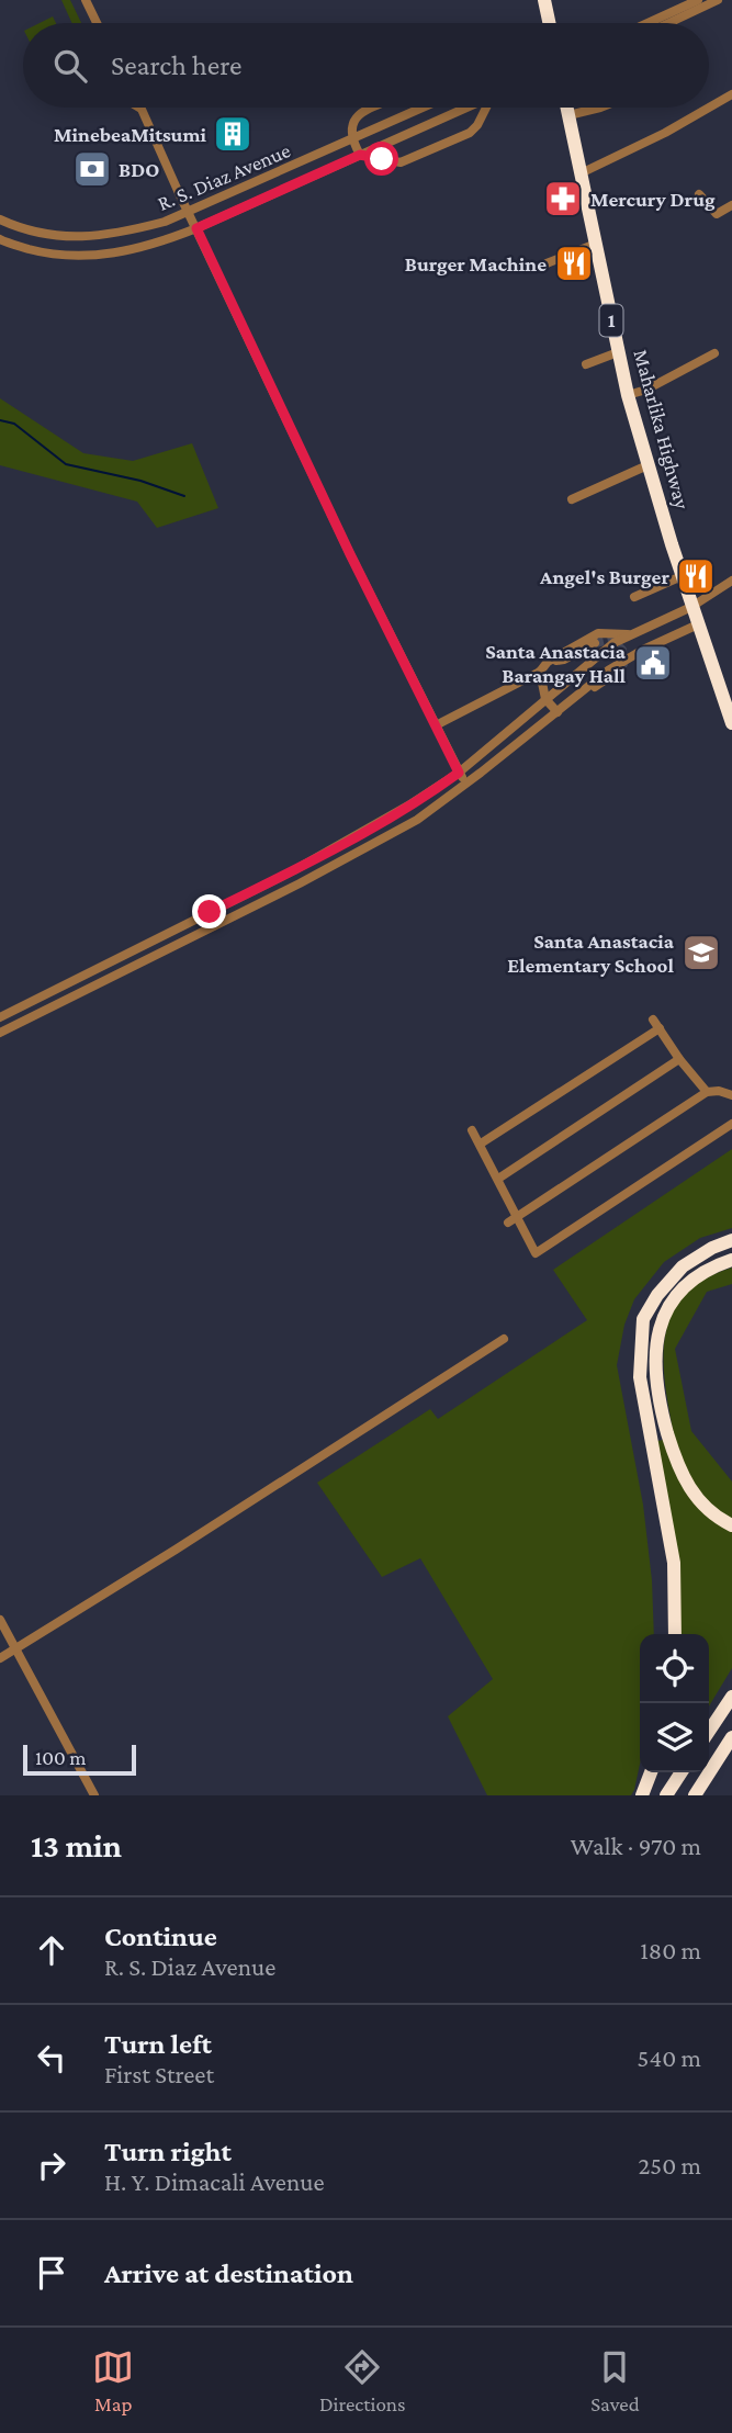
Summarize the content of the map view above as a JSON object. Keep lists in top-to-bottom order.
{
  "streets": {
    "highway": ["1", "Maharlika Highway"],
    "street": ["R. S. Diaz Avenue"]
  },
  "places": {
    "building": ["MinebeaMitsumi"],
    "bank": ["BDO"],
    "pharmacy": ["Mercury Drug"],
    "restaurant": ["Burger Machine", "Angel's Burger"],
    "public building": ["Santa Anastacia Barangay Hall"],
    "school or university": ["Santa Anastacia Elementary School"]
  },
  "scale_bar": "100 m",
  "page": {
    "search": "Search here",
    "scale": "100 m",
    "heading": ["13 min", "Walk · 970 m"],
    "list": [
      ["Continue", "R. S. Diaz Avenue", "180 m"],
      ["Turn left", "First Street", "540 m"],
      ["Turn right", "H. Y. Dimacali Avenue", "250 m"],
      "Arrive at destination"
    ],
    "nav": ["Map", "Directions", "Saved"]
  }
}
